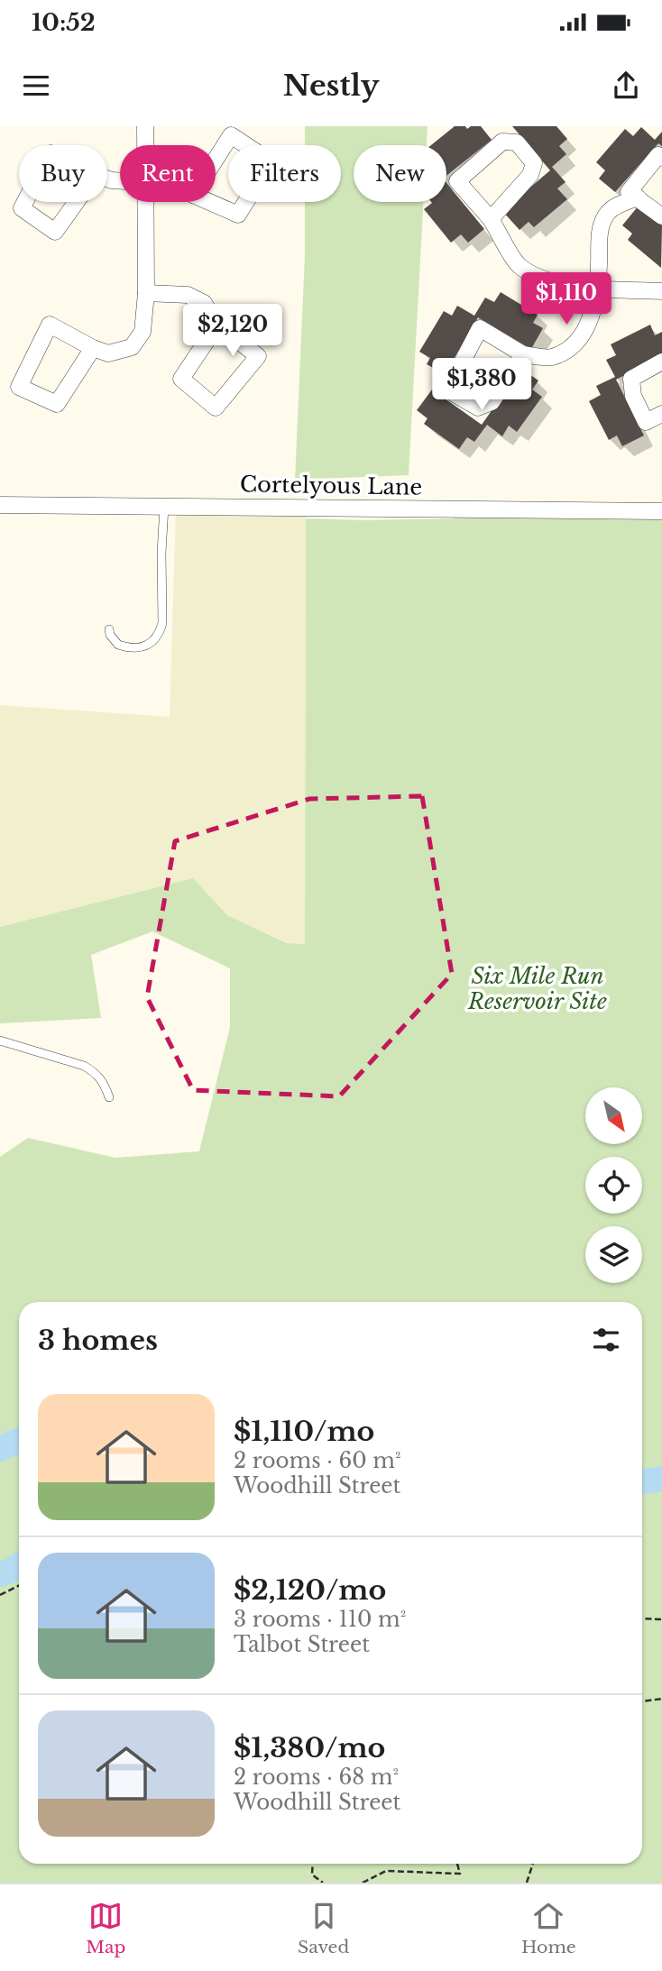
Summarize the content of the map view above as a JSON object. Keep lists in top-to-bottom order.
{
  "streets": {
    "street": ["Cortelyous Lane"]
  },
  "parks": ["Six Mile Run Reservoir Site"],
  "north": "bottom right",
  "page": {
    "status": "10:52",
    "header": "Nestly",
    "chip": [
      "Buy",
      "Rent",
      "Filters",
      "New"
    ],
    "price": ["$1,110", "$2,120", "$1,380"],
    "heading": "3 homes",
    "list": [
      {
        "name": "$1,110/mo",
        "note": "2 rooms · 60 m² · Woodhill Street"
      },
      {
        "name": "$2,120/mo",
        "note": "3 rooms · 110 m² · Talbot Street"
      },
      {
        "name": "$1,380/mo",
        "note": "2 rooms · 68 m² · Woodhill Street"
      }
    ],
    "tabs": ["Map", "Saved", "Home"]
  }
}
